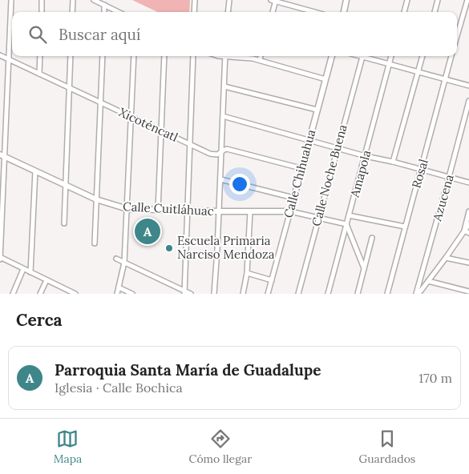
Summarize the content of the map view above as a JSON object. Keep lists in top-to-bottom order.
{
  "streets": {
    "street": [
      "Xicoténcatl",
      "Calle Chihuahua",
      "Amapola",
      "Rosal",
      "Calle Noche Buena",
      "Azucena",
      "Calle Cuitláhuac"
    ]
  },
  "crossings": [
    ["Xicoténcatl", "Calle Chihuahua"],
    ["Calle Chihuahua", "Calle Cuitláhuac"],
    ["Amapola", "Calle Cuitláhuac"],
    ["Calle Noche Buena", "Calle Cuitláhuac"]
  ],
  "places": ["Escuela Primaria Narciso Mendoza"],
  "page": {
    "search": "Buscar aquí",
    "pins": "A",
    "heading": "Cerca",
    "list": [
      {
        "mark": "A",
        "name": "Parroquia Santa María de Guadalupe",
        "note": "Iglesia · Calle Bochica",
        "value": "170 m"
      }
    ],
    "nav": ["Mapa", "Cómo llegar", "Guardados"]
  }
}
